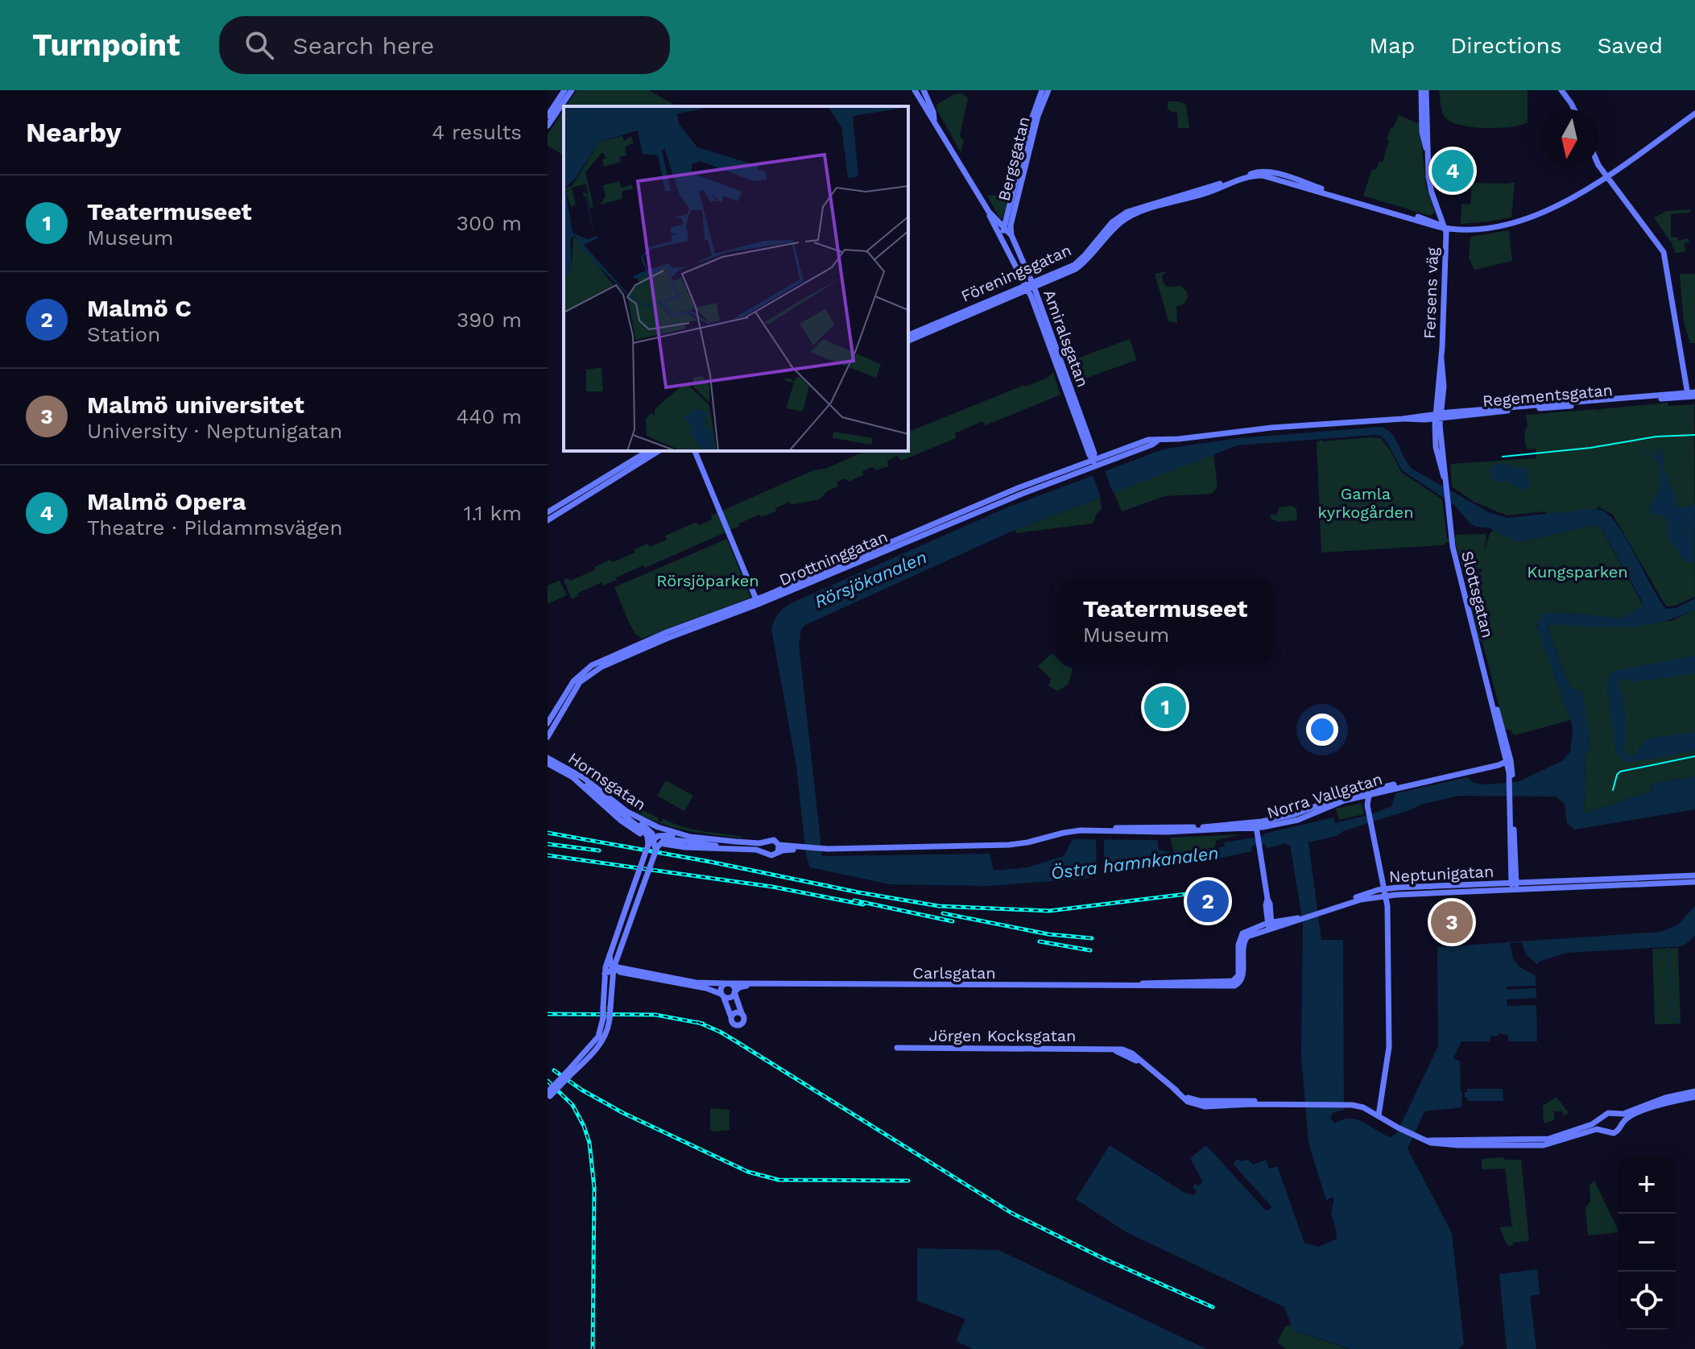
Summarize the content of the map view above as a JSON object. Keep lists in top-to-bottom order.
{
  "streets": {
    "street": [
      "Bergsgatan",
      "Föreningsgatan",
      "Fersens väg",
      "Amiralsgatan",
      "Regementsgatan",
      "Drottninggatan",
      "Slottsgatan",
      "Hornsgatan",
      "Norra Vallgatan",
      "Neptunigatan",
      "Carlsgatan",
      "Jörgen Kocksgatan"
    ]
  },
  "crossings": [
    ["Bergsgatan", "Amiralsgatan"],
    ["Föreningsgatan", "Fersens väg"],
    ["Föreningsgatan", "Amiralsgatan"],
    ["Fersens väg", "Regementsgatan"],
    ["Fersens väg", "Slottsgatan"],
    ["Amiralsgatan", "Drottninggatan"],
    ["Regementsgatan", "Drottninggatan"],
    ["Slottsgatan", "Neptunigatan"],
    ["Hornsgatan", "Norra Vallgatan"],
    ["Neptunigatan", "Carlsgatan"]
  ],
  "water": ["Rörsjökanalen", "Östra hamnkanalen"],
  "parks": ["Gamla kyrkogården", "Kungsparken", "Rörsjöparken"],
  "north": "bottom",
  "page": {
    "header": "Turnpoint",
    "search": "Search here",
    "nav": ["Map", "Directions", "Saved"],
    "heading": ["Nearby", "4 results"],
    "pins": [
      "4",
      "1",
      "2",
      "3"
    ],
    "list": [
      {
        "mark": "1",
        "name": "Teatermuseet",
        "note": "Museum",
        "value": "300 m"
      },
      {
        "mark": "2",
        "name": "Malmö C",
        "note": "Station",
        "value": "390 m"
      },
      {
        "mark": "3",
        "name": "Malmö universitet",
        "note": "University · Neptunigatan",
        "value": "440 m"
      },
      {
        "mark": "4",
        "name": "Malmö Opera",
        "note": "Theatre · Pildammsvägen",
        "value": "1.1 km"
      }
    ],
    "popup": ["Teatermuseet", "Museum"],
    "map_buttons": ["+", "−"]
  }
}
